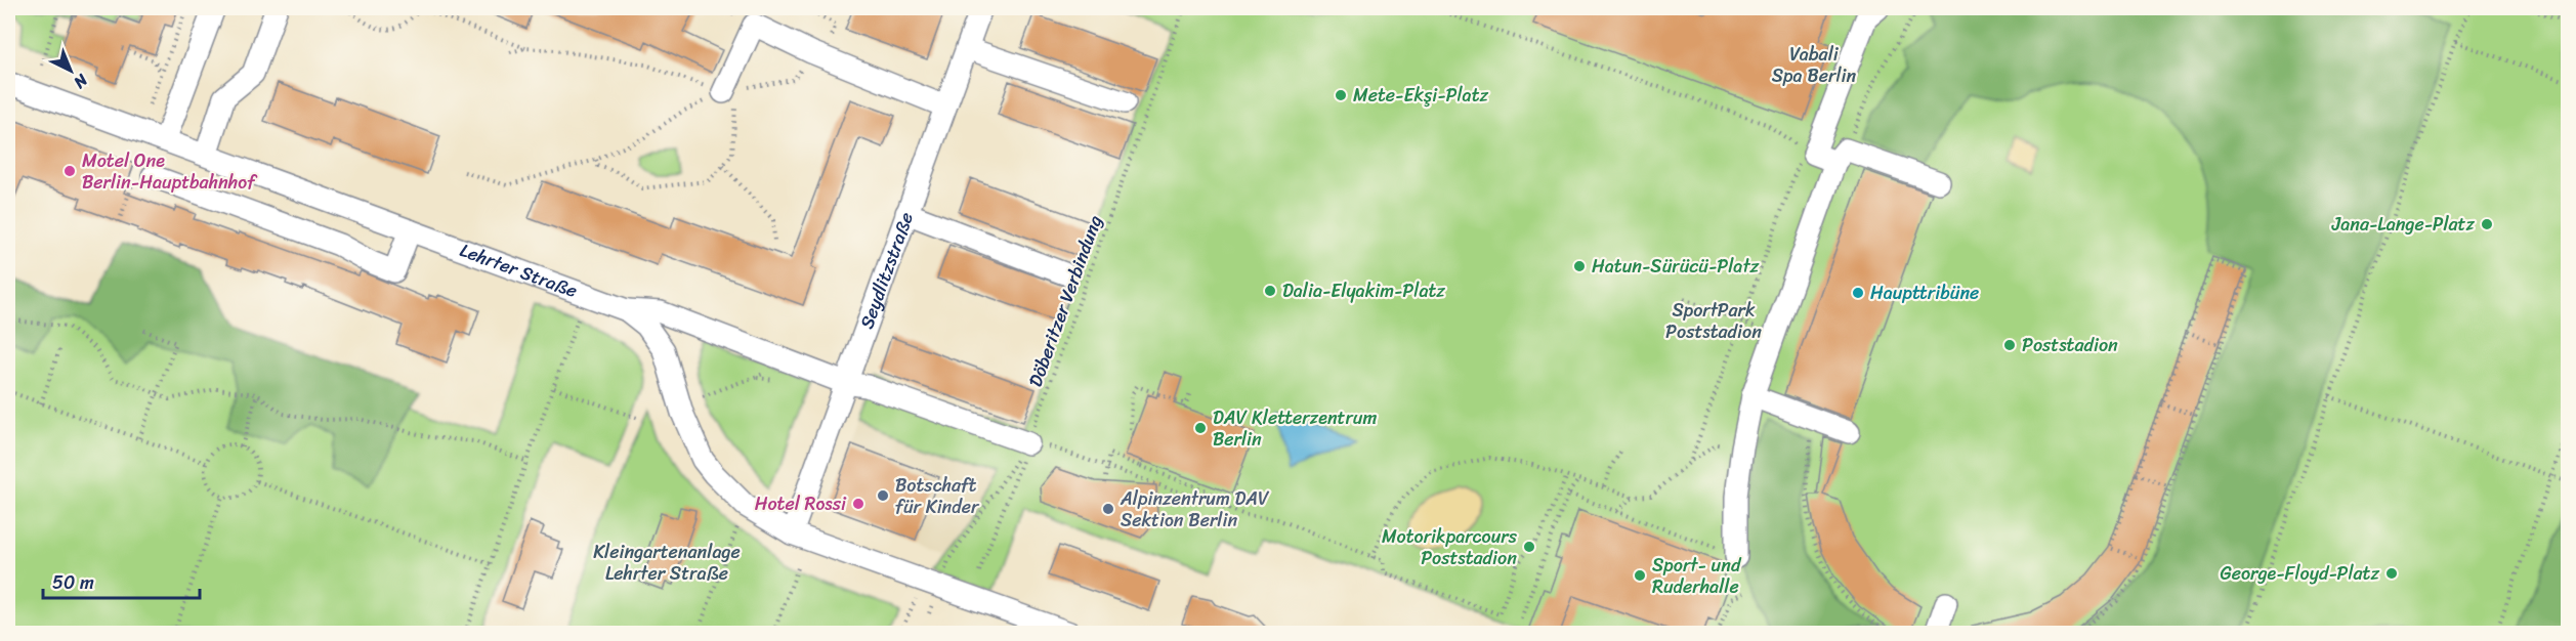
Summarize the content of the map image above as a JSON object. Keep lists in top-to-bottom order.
{
  "streets": {
    "street": ["Lehrter Straße", "Seydlitzstraße"],
    "path": ["Döberitzer Verbindung"]
  },
  "crossings": [
    ["Lehrter Straße", "Seydlitzstraße"],
    ["Lehrter Straße", "Döberitzer Verbindung"]
  ],
  "parks": ["Vabali Spa Berlin", "SportPark Poststadion", "Kleingartenanlage Lehrter Straße"],
  "places": [
    "Mete-Ekşi-Platz",
    "Motel One Berlin-Hauptbahnhof",
    "Jana-Lange-Platz",
    "Hatun-Sürücü-Platz",
    "Dalia-Elyakim-Platz",
    "Haupttribüne",
    "Poststadion",
    "DAV Kletterzentrum Berlin",
    "Botschaft für Kinder",
    "Hotel Rossi",
    "Alpinzentrum DAV Sektion Berlin",
    "Motorikparcours Poststadion",
    "George-Floyd-Platz",
    "Sport- und Ruderhalle"
  ],
  "scale_bar": "50 m",
  "north": "bottom right"
}
